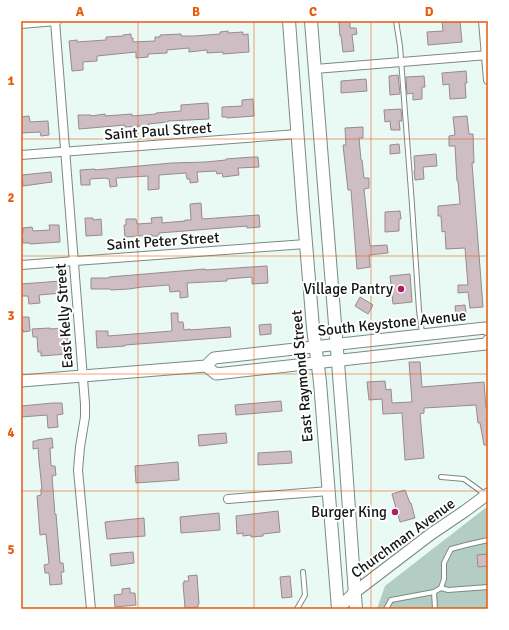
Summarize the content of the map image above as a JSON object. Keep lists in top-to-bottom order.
{
  "streets": {
    "main road": ["South Keystone Avenue", "East Raymond Street", "Churchman Avenue"],
    "street": ["Saint Paul Street", "Saint Peter Street", "East Kelly Street"]
  },
  "crossings": [
    ["Saint Paul Street", "East Kelly Street"],
    ["Saint Paul Street", "East Raymond Street"],
    ["Saint Peter Street", "East Kelly Street"],
    ["Saint Peter Street", "East Raymond Street"],
    ["East Kelly Street", "South Keystone Avenue"],
    ["South Keystone Avenue", "East Raymond Street"],
    ["East Raymond Street", "Churchman Avenue"]
  ],
  "places": ["Village Pantry", "Burger King"],
  "grid": {
    "columns": [
      "A",
      "B",
      "C",
      "D"
    ],
    "rows": [
      "1",
      "2",
      "3",
      "4",
      "5"
    ]
  }
}
